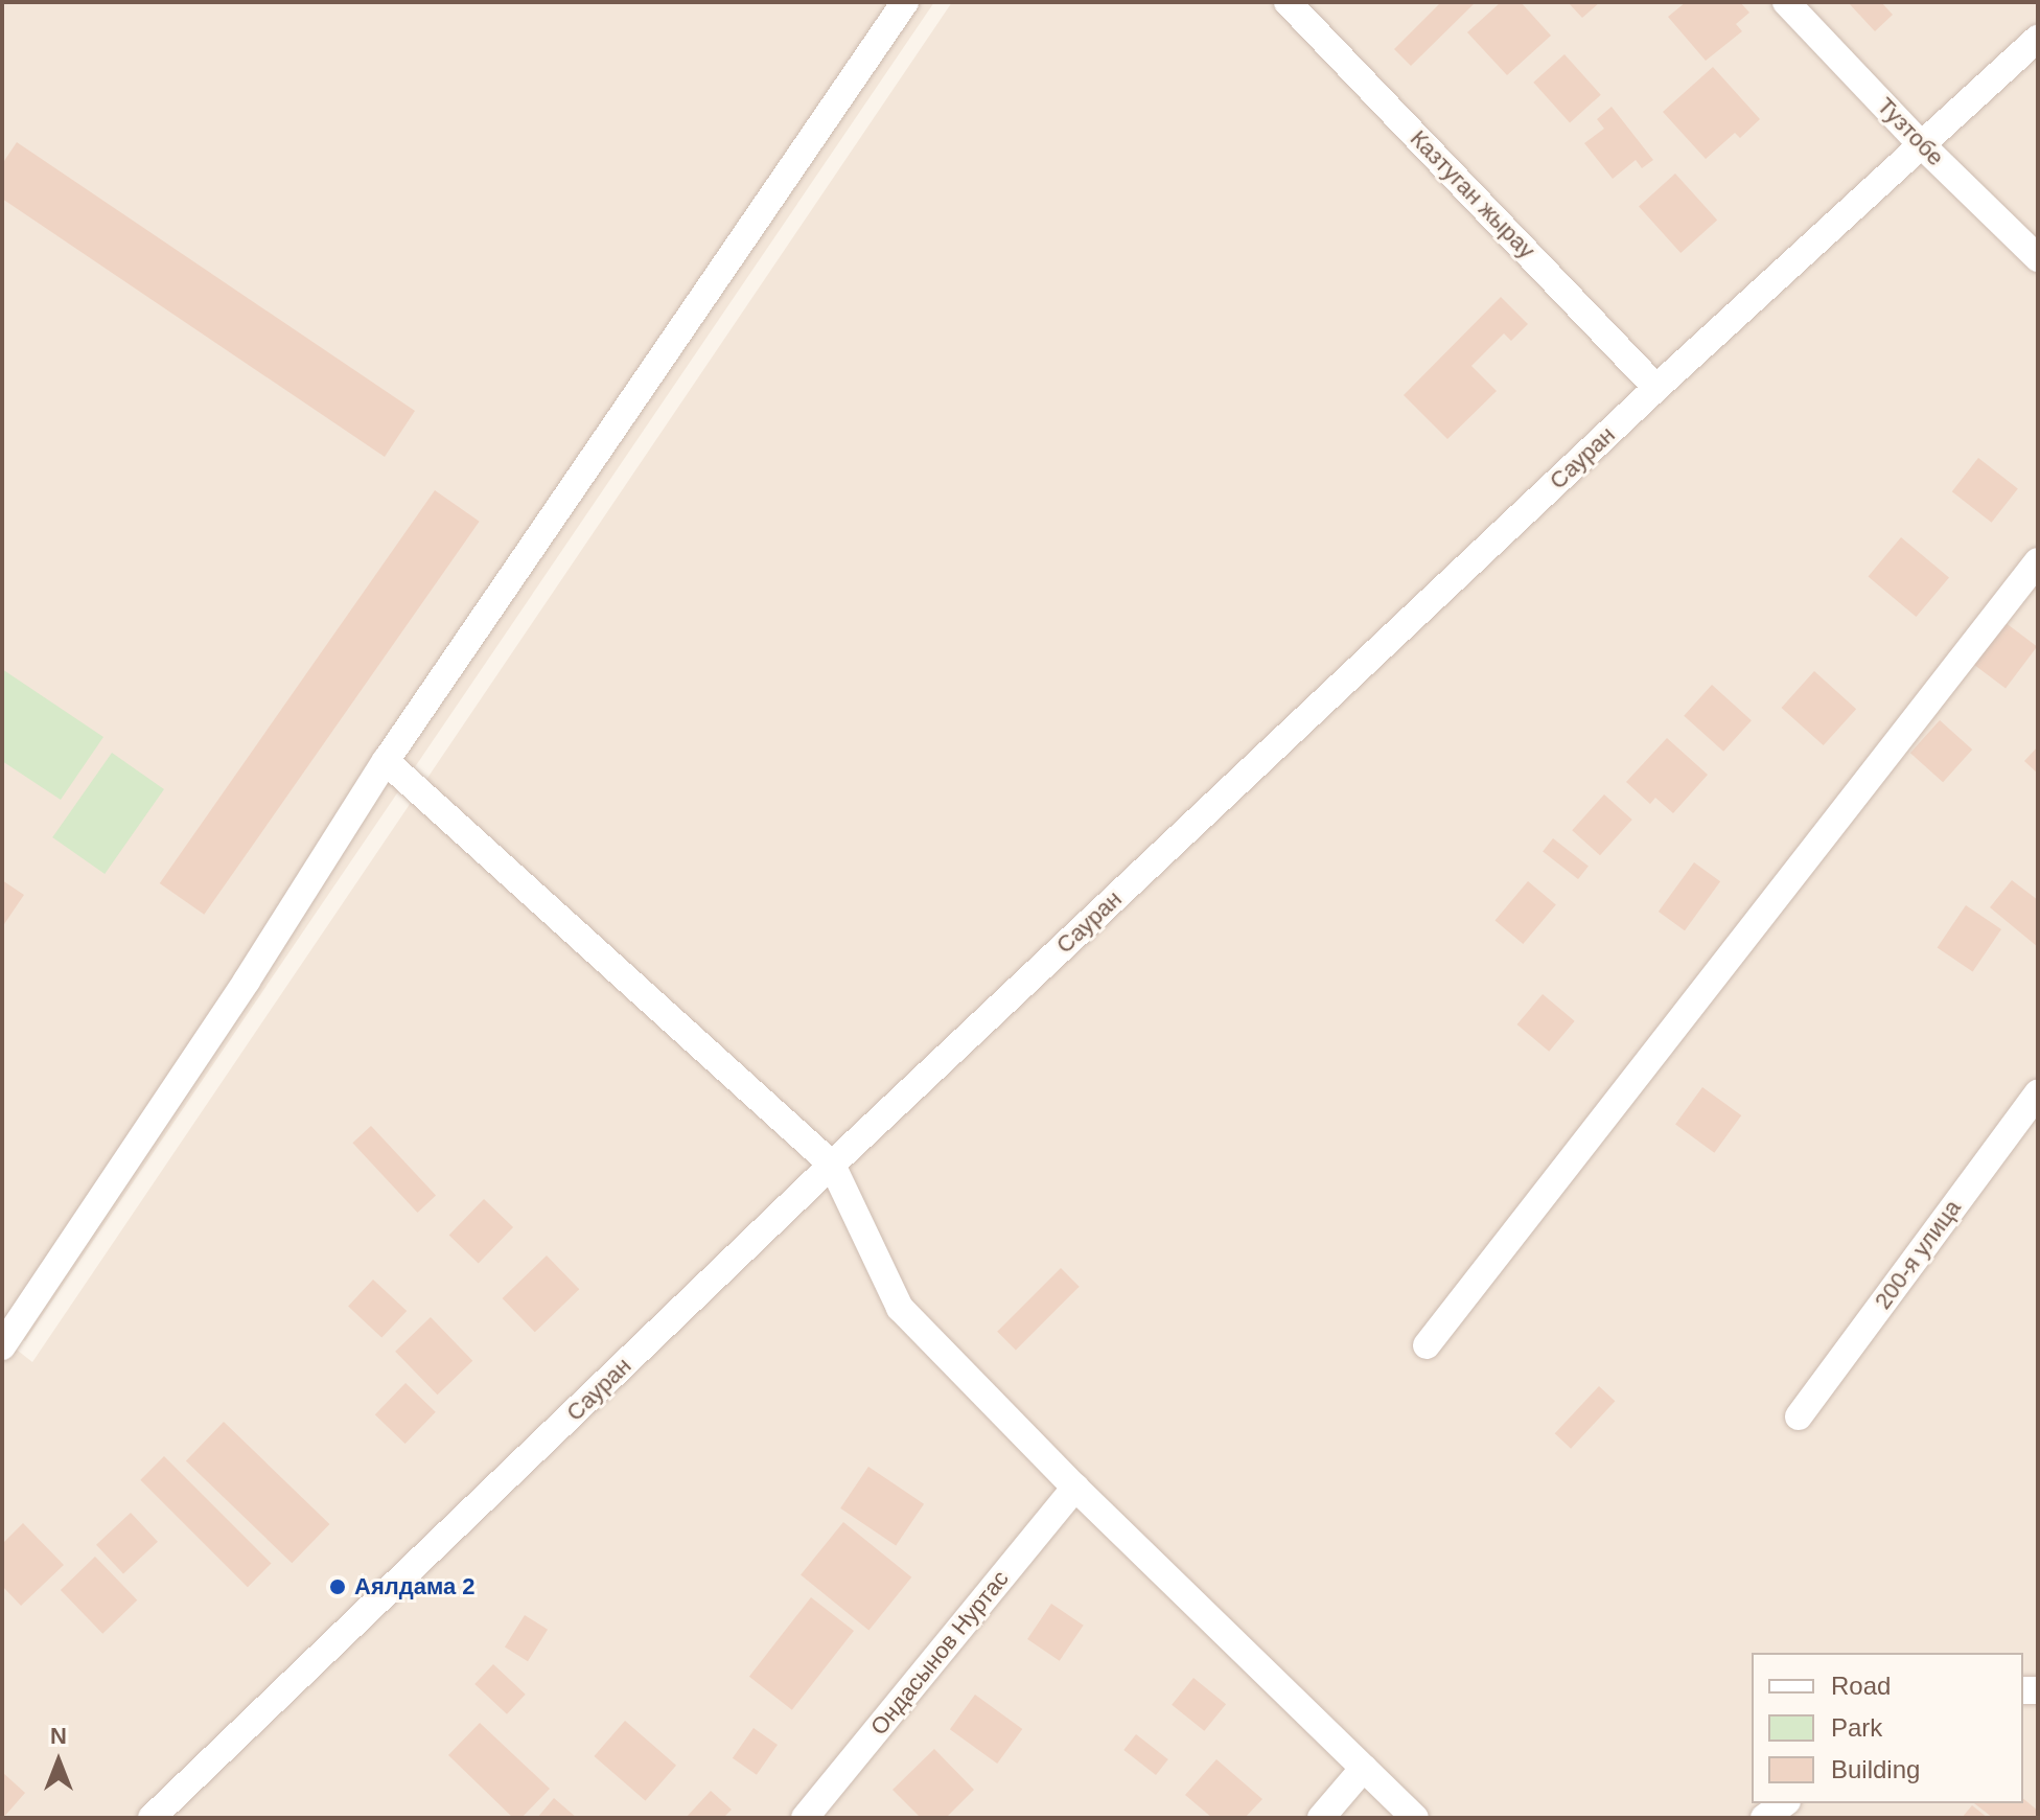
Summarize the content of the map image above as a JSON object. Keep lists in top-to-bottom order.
{
  "streets": {
    "street": [
      "Тузтобе",
      "Казтуган жырау",
      "Сауран",
      "200-я улица",
      "Ондасынов Нуртас"
    ]
  },
  "crossings": [
    ["Тузтобе", "Сауран"],
    ["Казтуган жырау", "Сауран"]
  ],
  "places": ["Аялдама 2"],
  "legend": ["Road", "Park", "Building"],
  "north": "top"
}
